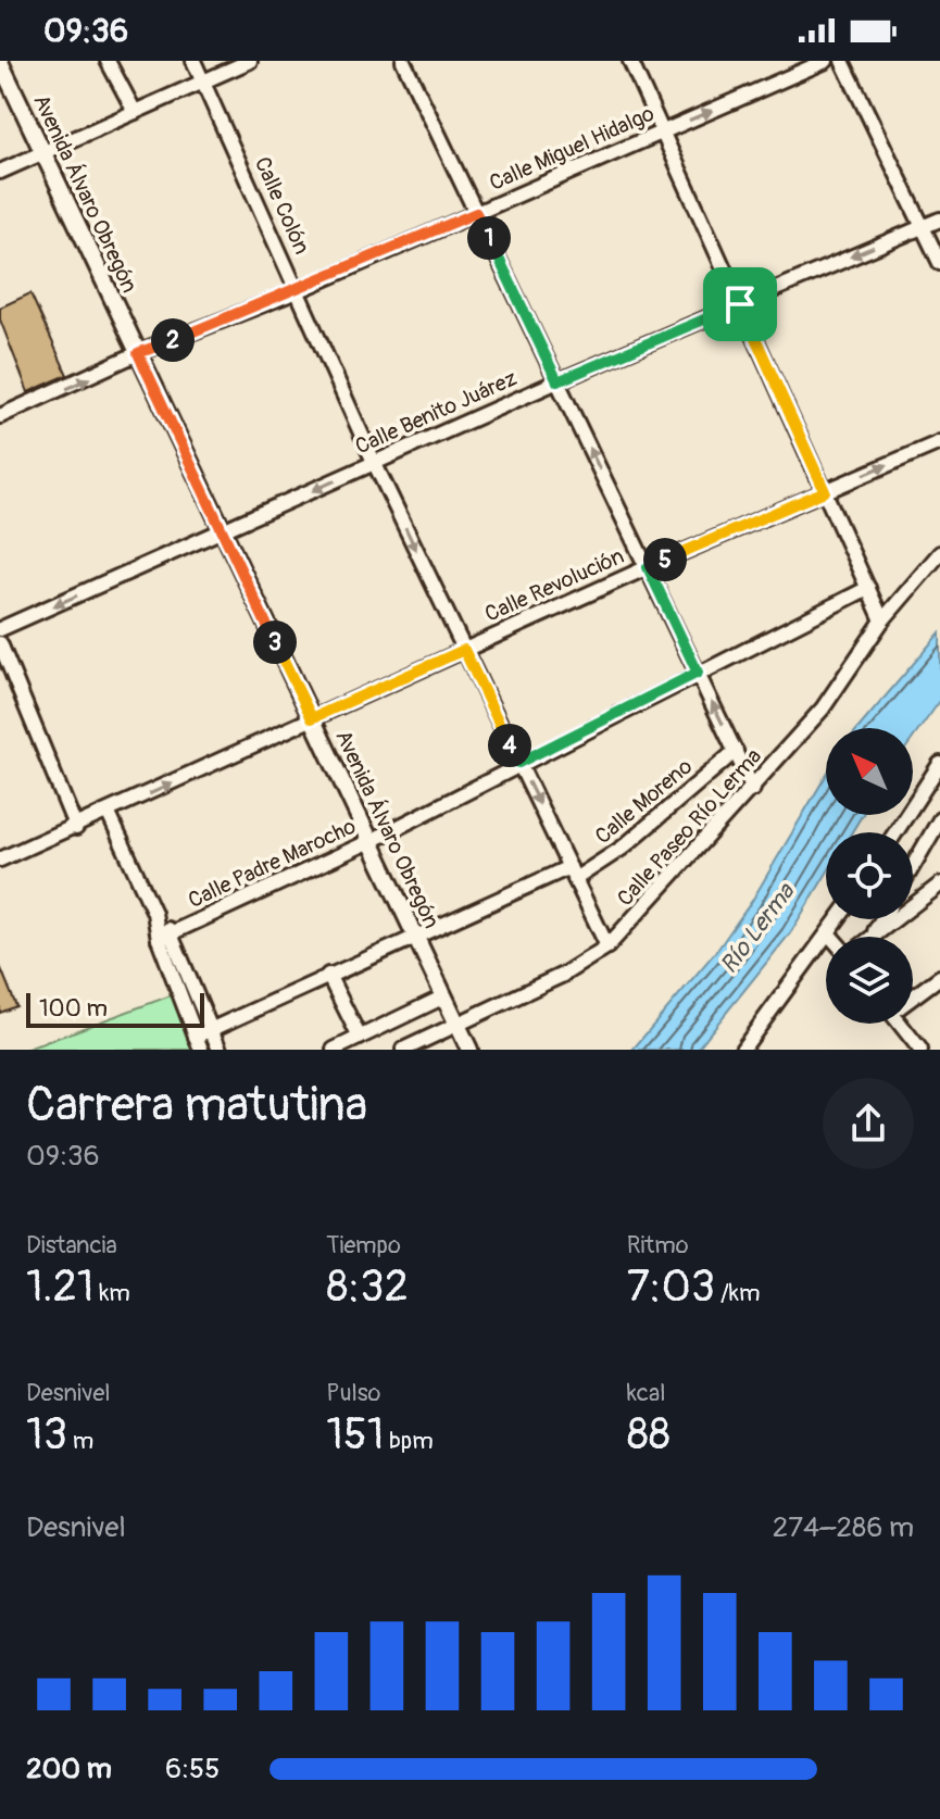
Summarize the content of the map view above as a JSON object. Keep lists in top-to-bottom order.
{
  "streets": {
    "main road": ["Avenida Álvaro Obregón"],
    "street": [
      "Calle Miguel Hidalgo",
      "Calle Colón",
      "Calle Benito Juárez",
      "Calle Revolución",
      "Calle Moreno",
      "Calle Paseo Río Lerma",
      "Calle Padre Marocho"
    ]
  },
  "crossings": [
    ["Calle Miguel Hidalgo", "Avenida Álvaro Obregón"],
    ["Calle Miguel Hidalgo", "Calle Colón"],
    ["Avenida Álvaro Obregón", "Calle Benito Juárez"],
    ["Avenida Álvaro Obregón", "Calle Revolución"],
    ["Avenida Álvaro Obregón", "Calle Moreno"],
    ["Avenida Álvaro Obregón", "Calle Paseo Río Lerma"],
    ["Avenida Álvaro Obregón", "Calle Padre Marocho"],
    ["Calle Colón", "Calle Benito Juárez"],
    ["Calle Colón", "Calle Revolución"],
    ["Calle Colón", "Calle Moreno"],
    ["Calle Colón", "Calle Paseo Río Lerma"],
    ["Calle Colón", "Calle Padre Marocho"]
  ],
  "one_way": ["Calle Miguel Hidalgo", "Calle Benito Juárez"],
  "water": ["Río Lerma"],
  "scale_bar": "100 m",
  "north": "top left",
  "page": {
    "status": "09:36",
    "pins": [
      "1",
      "2",
      "5",
      "3",
      "4"
    ],
    "scale": "100 m",
    "heading": ["Carrera matutina", "09:36"],
    "stats": [
      ["Distancia", "1.21 km"],
      ["Tiempo", "8:32"],
      ["Ritmo", "7:03 /km"],
      ["Desnivel", "13 m"],
      ["Pulso", "151 bpm"],
      ["kcal", "88"]
    ],
    "chart": ["Desnivel", "274–286 m"],
    "list": [
      {
        "name": "200 m",
        "note": "6:55"
      }
    ]
  }
}
